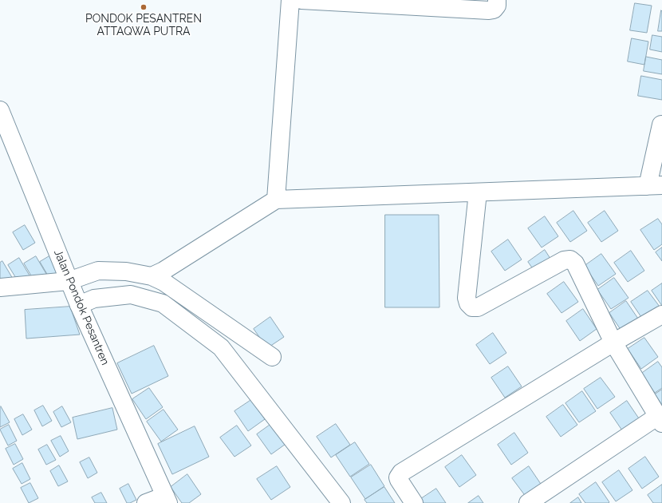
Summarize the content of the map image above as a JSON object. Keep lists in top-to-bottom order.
{
  "streets": {
    "street": ["Jalan Pondok Pesantren"]
  },
  "places": ["PONDOK PESANTREN ATTAQWA PUTRA"]
}
